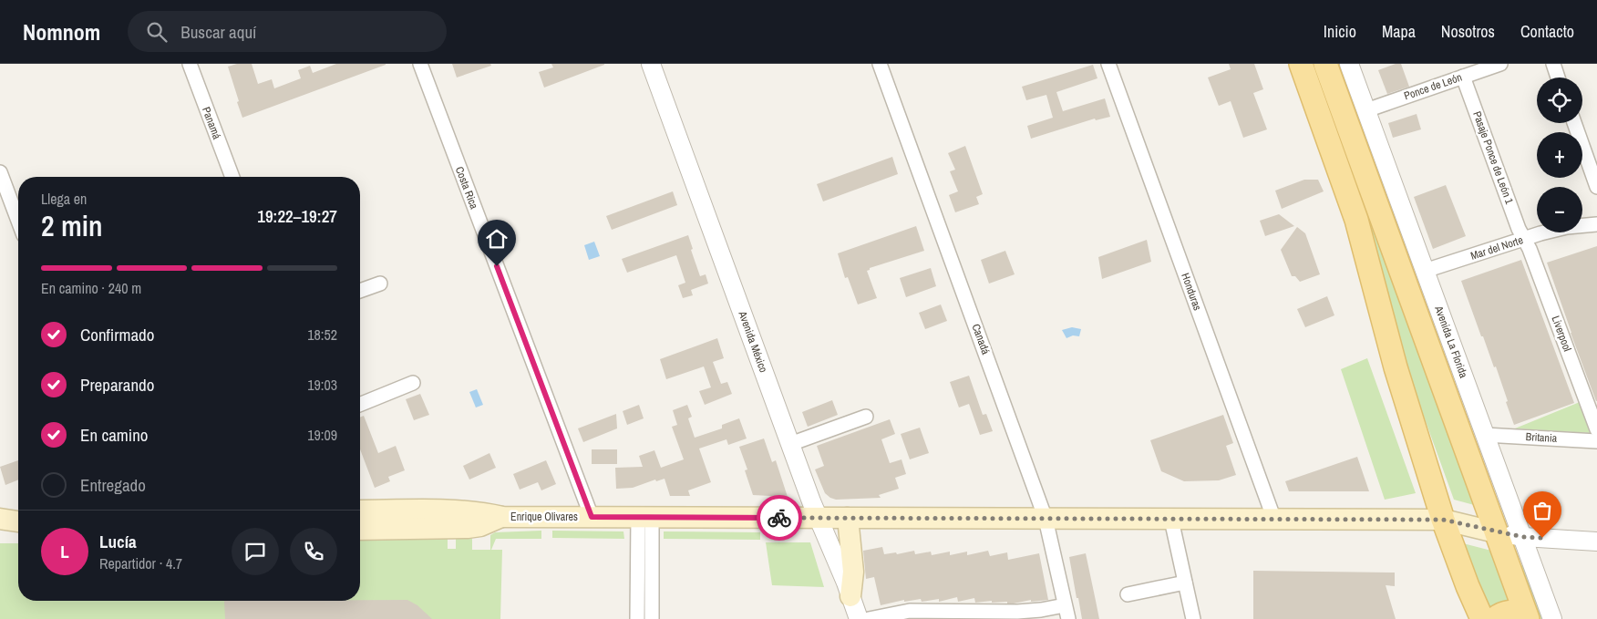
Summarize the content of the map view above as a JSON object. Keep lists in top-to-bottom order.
{
  "streets": {
    "main road": ["Avenida La Florida", "Enrique Olivares"],
    "street": [
      "Ponce de León",
      "Panamá",
      "Pasaje Ponce de León 1",
      "Costa Rica",
      "Mar del Norte",
      "Honduras",
      "Liverpool",
      "Canadá",
      "Avenida México",
      "Britania"
    ]
  },
  "crossings": [
    ["Ponce de León", "Pasaje Ponce de León 1"],
    ["Ponce de León", "Avenida La Florida"],
    ["Pasaje Ponce de León 1", "Mar del Norte"],
    ["Pasaje Ponce de León 1", "Liverpool"],
    ["Costa Rica", "Enrique Olivares"],
    ["Mar del Norte", "Liverpool"],
    ["Mar del Norte", "Avenida La Florida"],
    ["Honduras", "Enrique Olivares"],
    ["Canadá", "Enrique Olivares"],
    ["Avenida México", "Enrique Olivares"],
    ["Avenida La Florida", "Britania"],
    ["Avenida La Florida", "Enrique Olivares"]
  ],
  "page": {
    "header": "Nomnom",
    "search": "Buscar aquí",
    "nav": [
      "Inicio",
      "Mapa",
      "Nosotros",
      "Contacto"
    ],
    "map_buttons": ["+", "−"],
    "heading": ["2 min", "Llega en", "19:22–19:27"],
    "panel": ["Lucía", "Repartidor · 4.7"],
    "bar": "En camino · 240 m",
    "list": [
      ["Confirmado", "18:52"],
      ["Preparando", "19:03"],
      ["En camino", "19:09"],
      "Entregado"
    ],
    "round": "L"
  }
}
